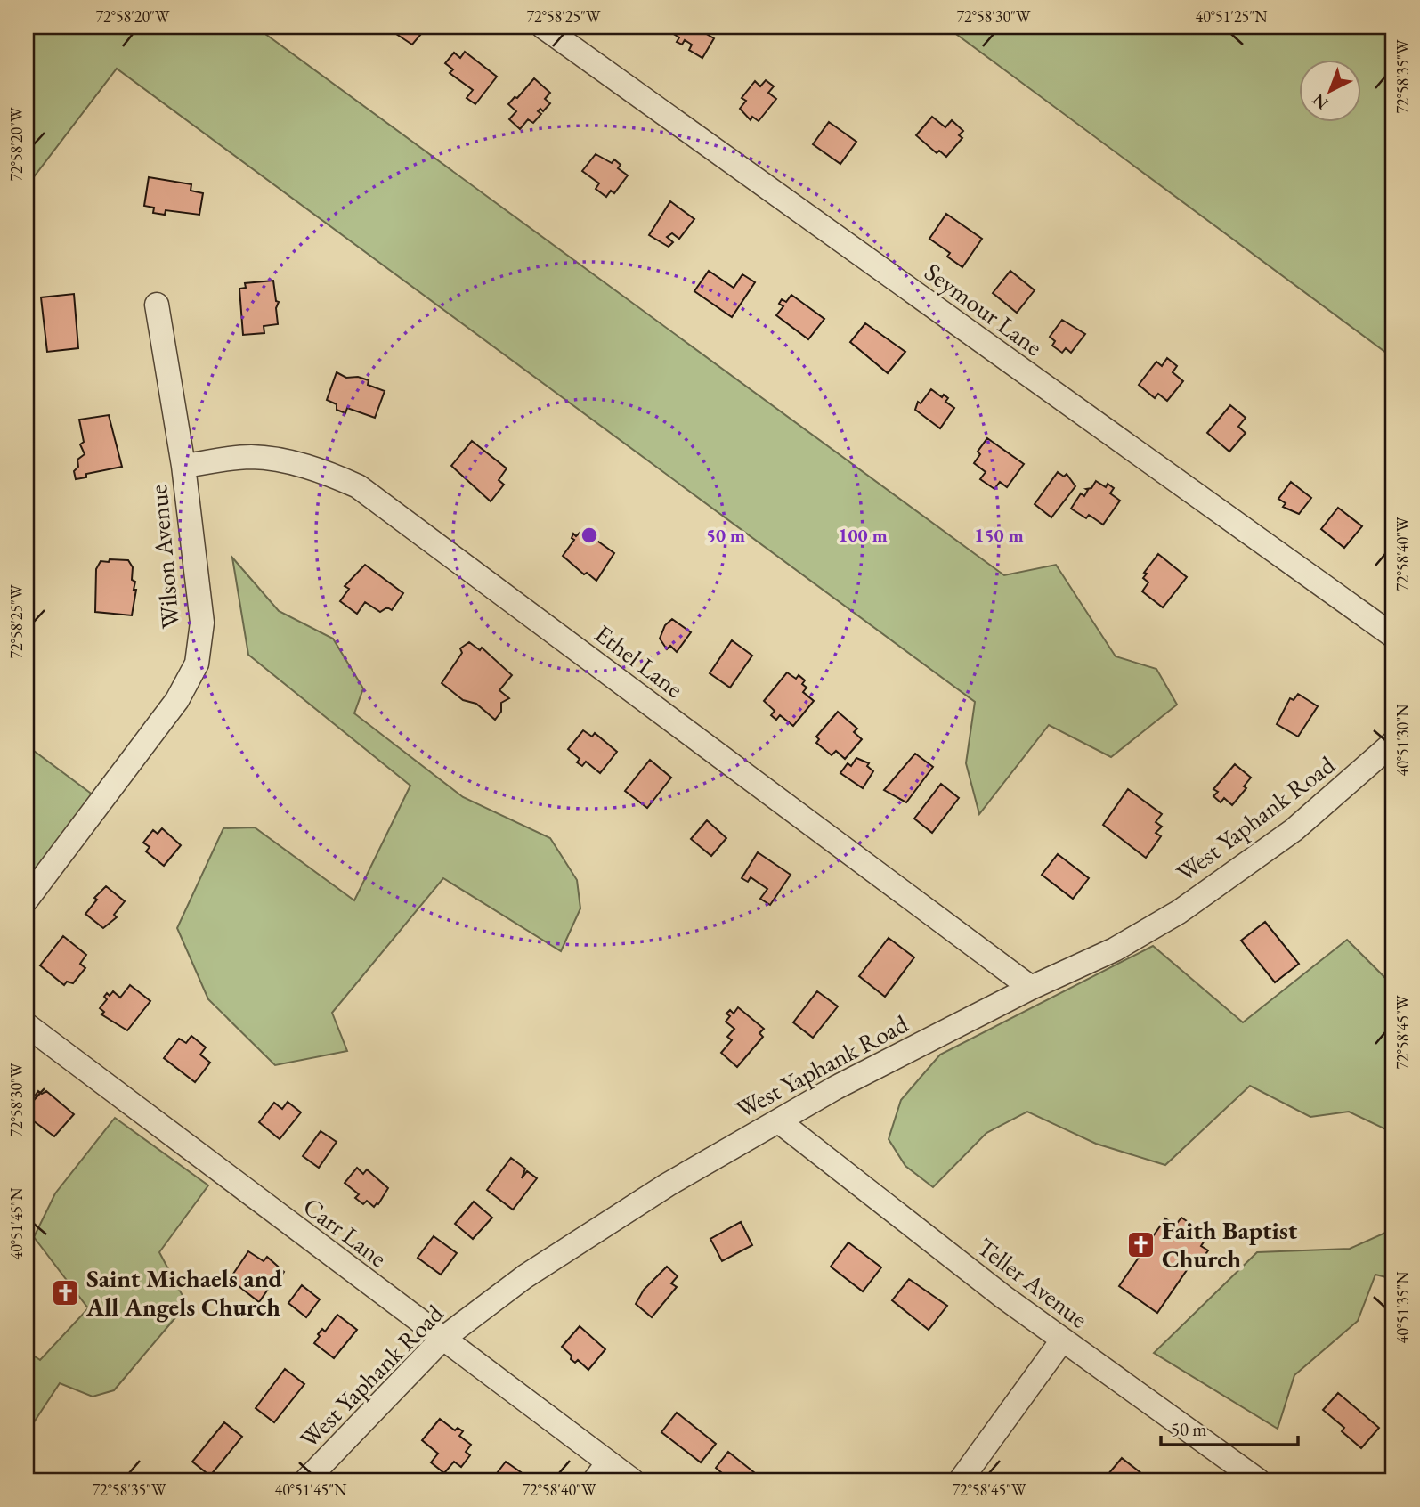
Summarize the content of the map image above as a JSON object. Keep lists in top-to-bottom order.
{
  "streets": {
    "street": [
      "Seymour Lane",
      "Wilson Avenue",
      "Ethel Lane",
      "West Yaphank Road",
      "Carr Lane",
      "Teller Avenue"
    ]
  },
  "crossings": [
    ["Wilson Avenue", "Ethel Lane"],
    ["Ethel Lane", "West Yaphank Road"],
    ["West Yaphank Road", "Carr Lane"],
    ["West Yaphank Road", "Teller Avenue"]
  ],
  "places": {
    "church": ["Faith Baptist Church", "Saint Michaels and All Angels Church"]
  },
  "scale_bar": "50 m",
  "north": "bottom left",
  "coordinates": [
    "72°58'20\"W",
    "72°58'25\"W",
    "72°58'30\"W",
    "40°51'25\"N",
    "72°58'35\"W",
    "72°58'40\"W",
    "40°51'30\"N",
    "72°58'45\"W",
    "40°51'45\"N",
    "40°51'35\"N"
  ],
  "rings": ["50 m", "100 m", "150 m"]
}
